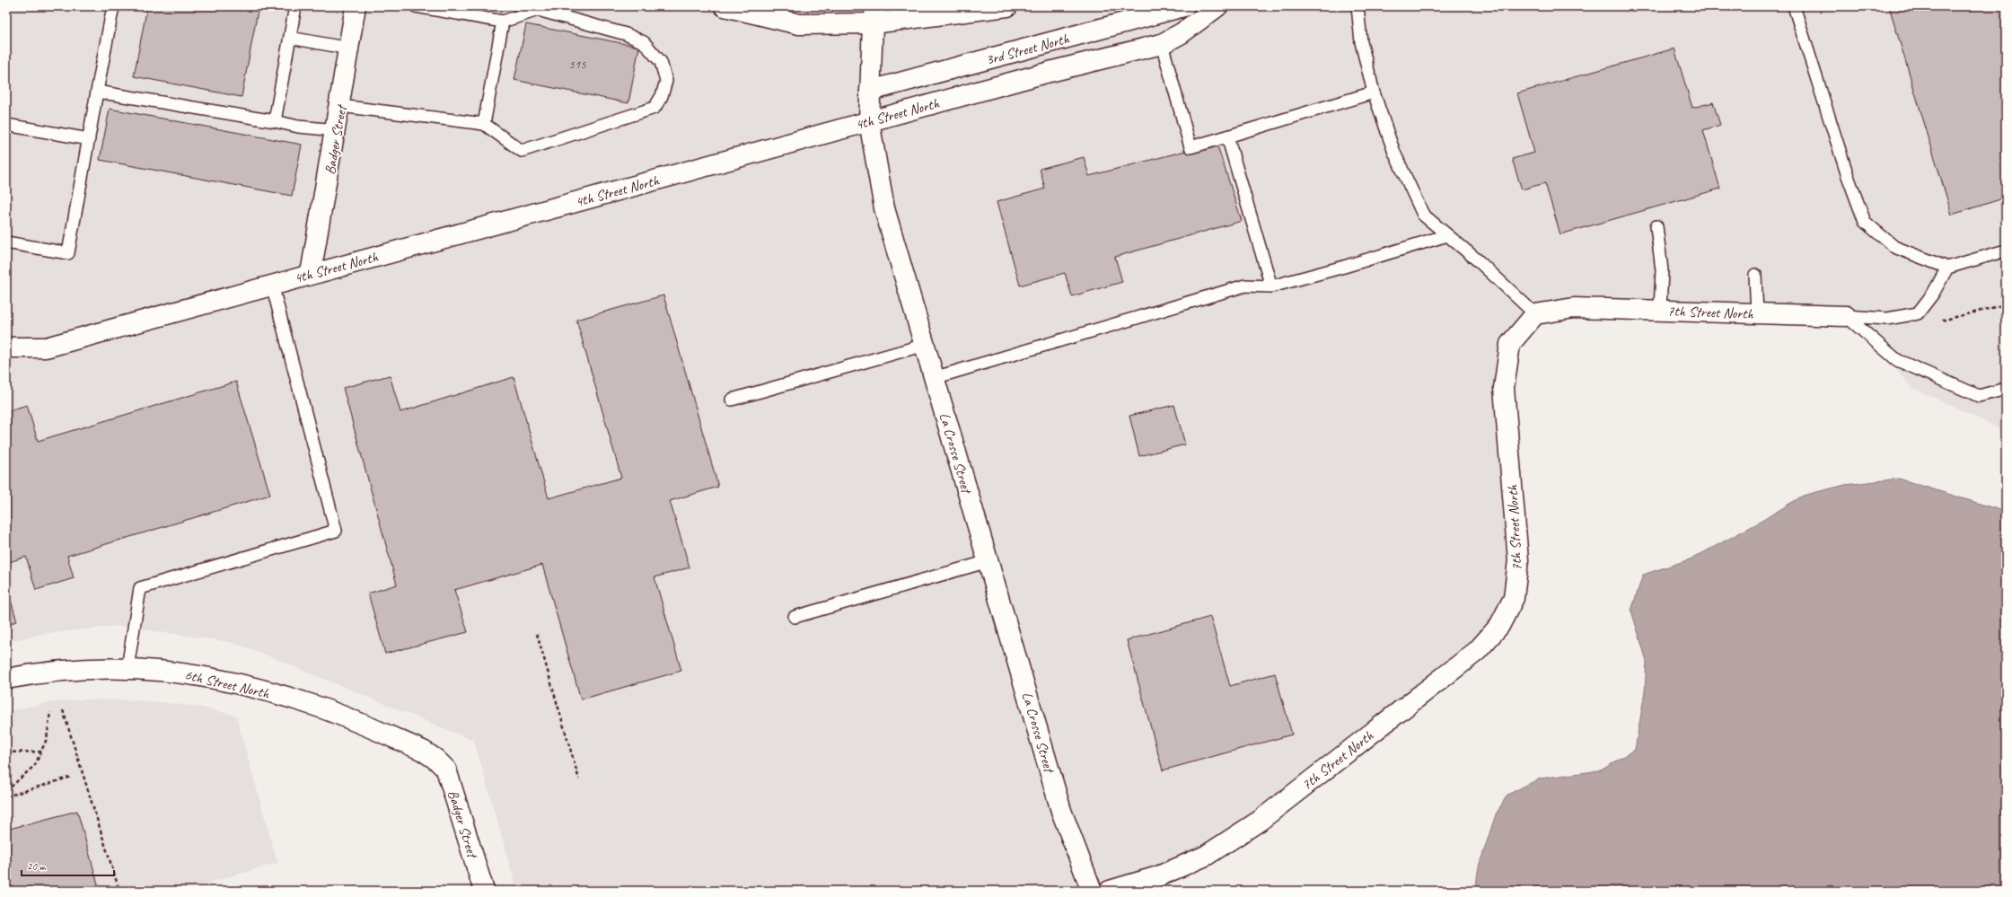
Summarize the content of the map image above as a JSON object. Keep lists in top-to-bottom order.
{
  "streets": {
    "main road": [
      "3rd Street North",
      "4th Street North",
      "Badger Street",
      "7th Street North",
      "La Crosse Street",
      "6th Street North"
    ]
  },
  "crossings": [
    ["3rd Street North", "La Crosse Street"],
    ["4th Street North", "Badger Street"],
    ["4th Street North", "La Crosse Street"],
    ["Badger Street", "6th Street North"]
  ],
  "house_numbers": ["515"],
  "scale_bar": "20 m"
}
